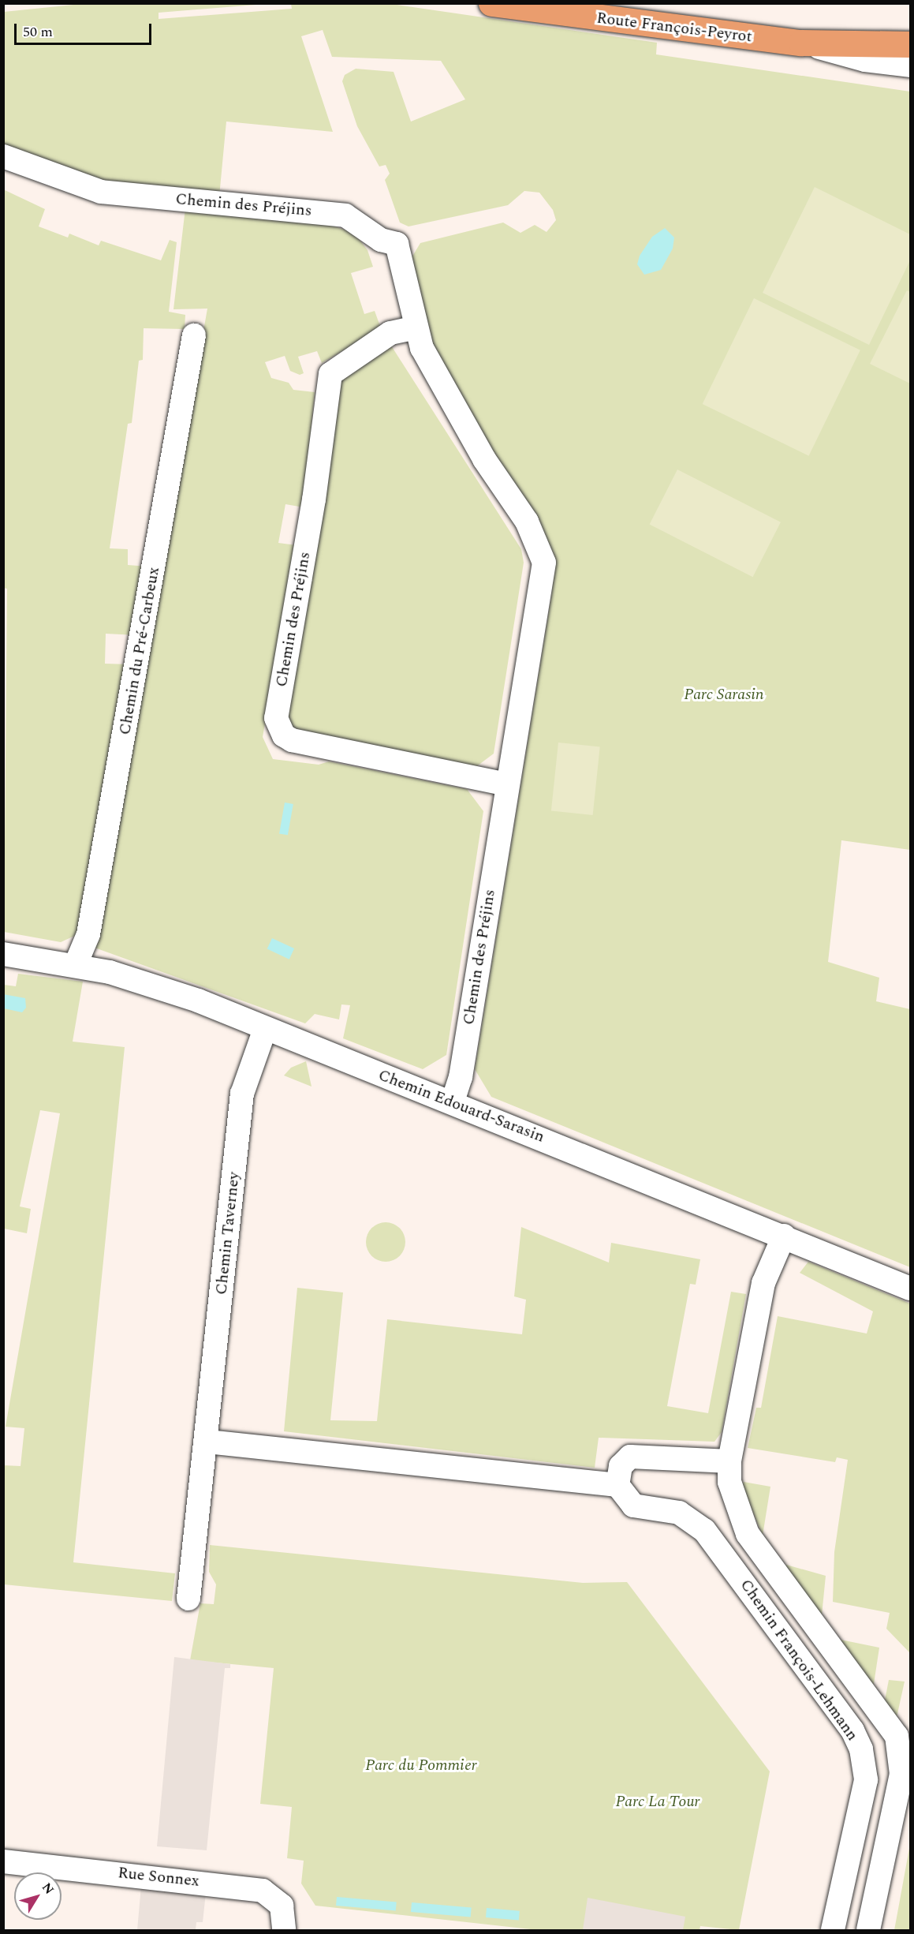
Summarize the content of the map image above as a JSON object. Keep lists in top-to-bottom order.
{
  "streets": {
    "main road": ["Route François-Peyrot"],
    "street": [
      "Chemin des Préjins",
      "Chemin du Pré-Carbeux",
      "Chemin Edouard-Sarasin",
      "Chemin Taverney",
      "Chemin François-Lehmann",
      "Rue Sonnex"
    ]
  },
  "crossings": [
    ["Chemin des Préjins", "Chemin Edouard-Sarasin"],
    ["Chemin du Pré-Carbeux", "Chemin Edouard-Sarasin"],
    ["Chemin Edouard-Sarasin", "Chemin Taverney"],
    ["Chemin Edouard-Sarasin", "Chemin François-Lehmann"]
  ],
  "parks": ["Parc Sarasin", "Parc du Pommier", "Parc La Tour"],
  "scale_bar": "50 m",
  "north": "top right"
}
